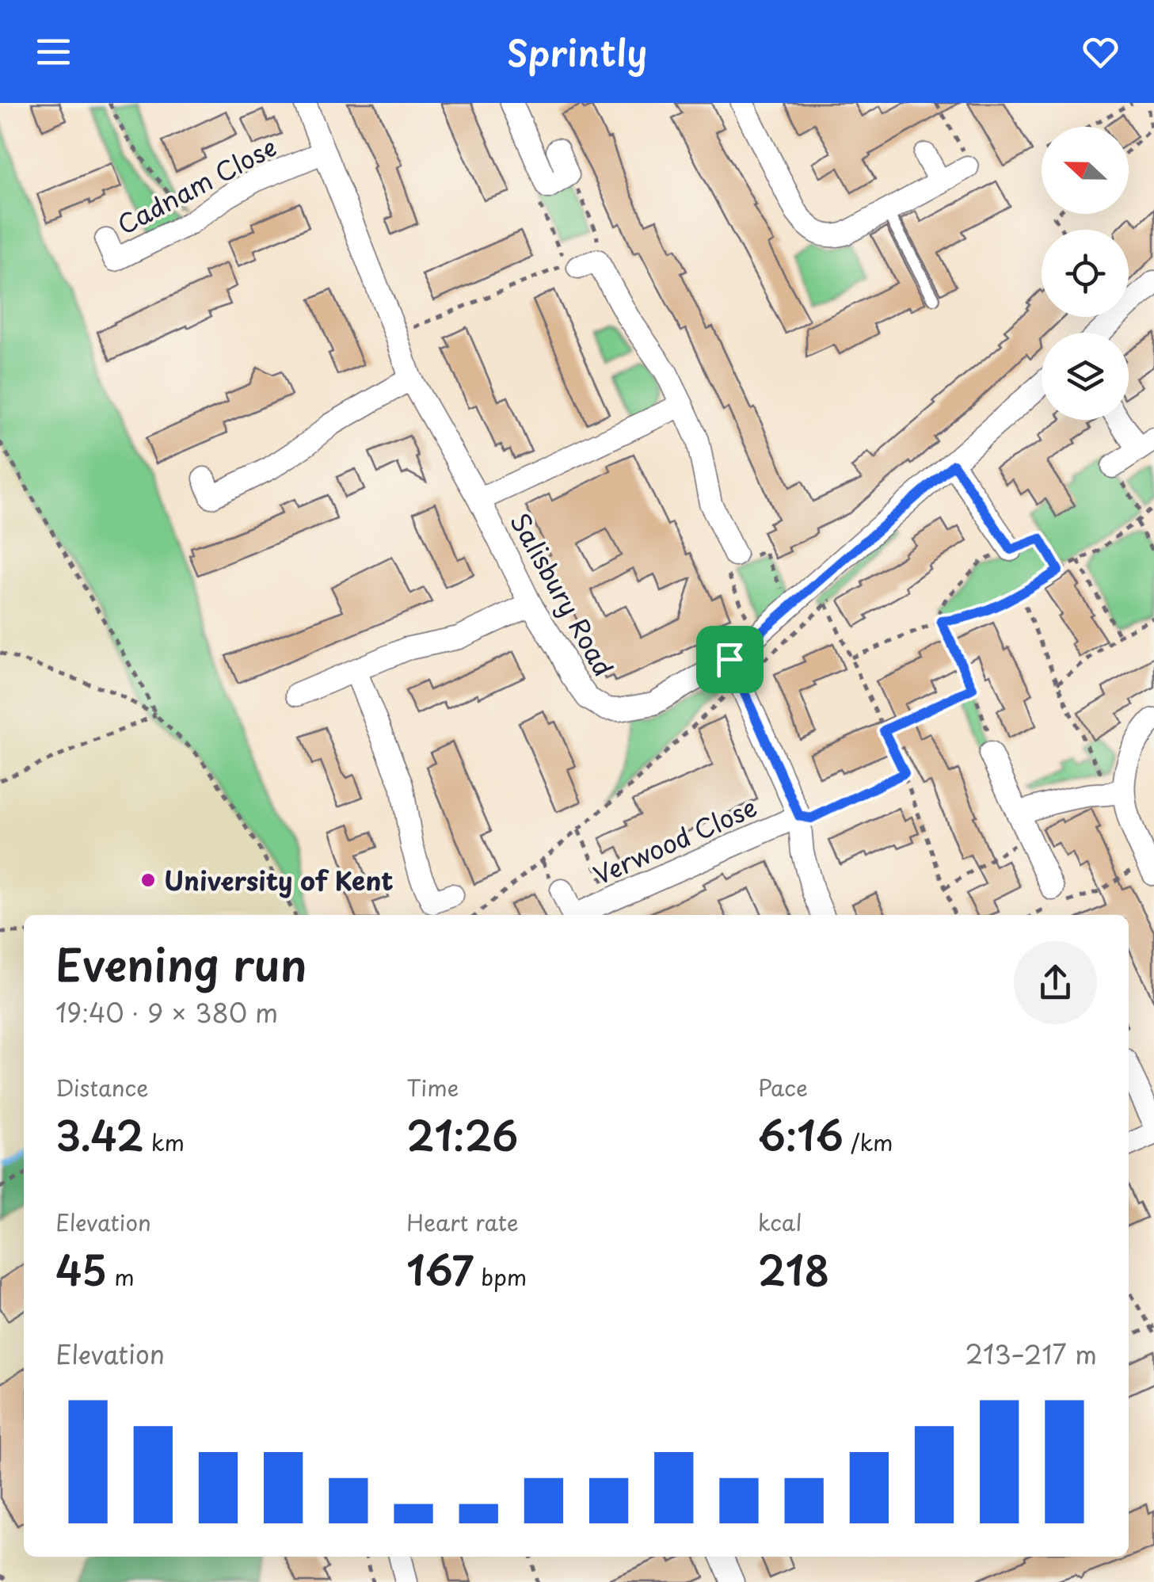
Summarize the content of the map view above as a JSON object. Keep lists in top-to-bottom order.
{
  "streets": {
    "street": ["Cadnam Close", "Salisbury Road", "Verwood Close"]
  },
  "crossings": [
    ["Cadnam Close", "Salisbury Road"]
  ],
  "places": ["University of Kent"],
  "north": "left",
  "page": {
    "header": "Sprintly",
    "heading": ["Evening run", "19:40 · 9 × 380 m"],
    "stats": [
      ["Distance", "3.42 km"],
      ["Time", "21:26"],
      ["Pace", "6:16 /km"],
      ["Elevation", "45 m"],
      ["Heart rate", "167 bpm"],
      ["kcal", "218"]
    ],
    "chart": ["Elevation", "213–217 m"]
  }
}
